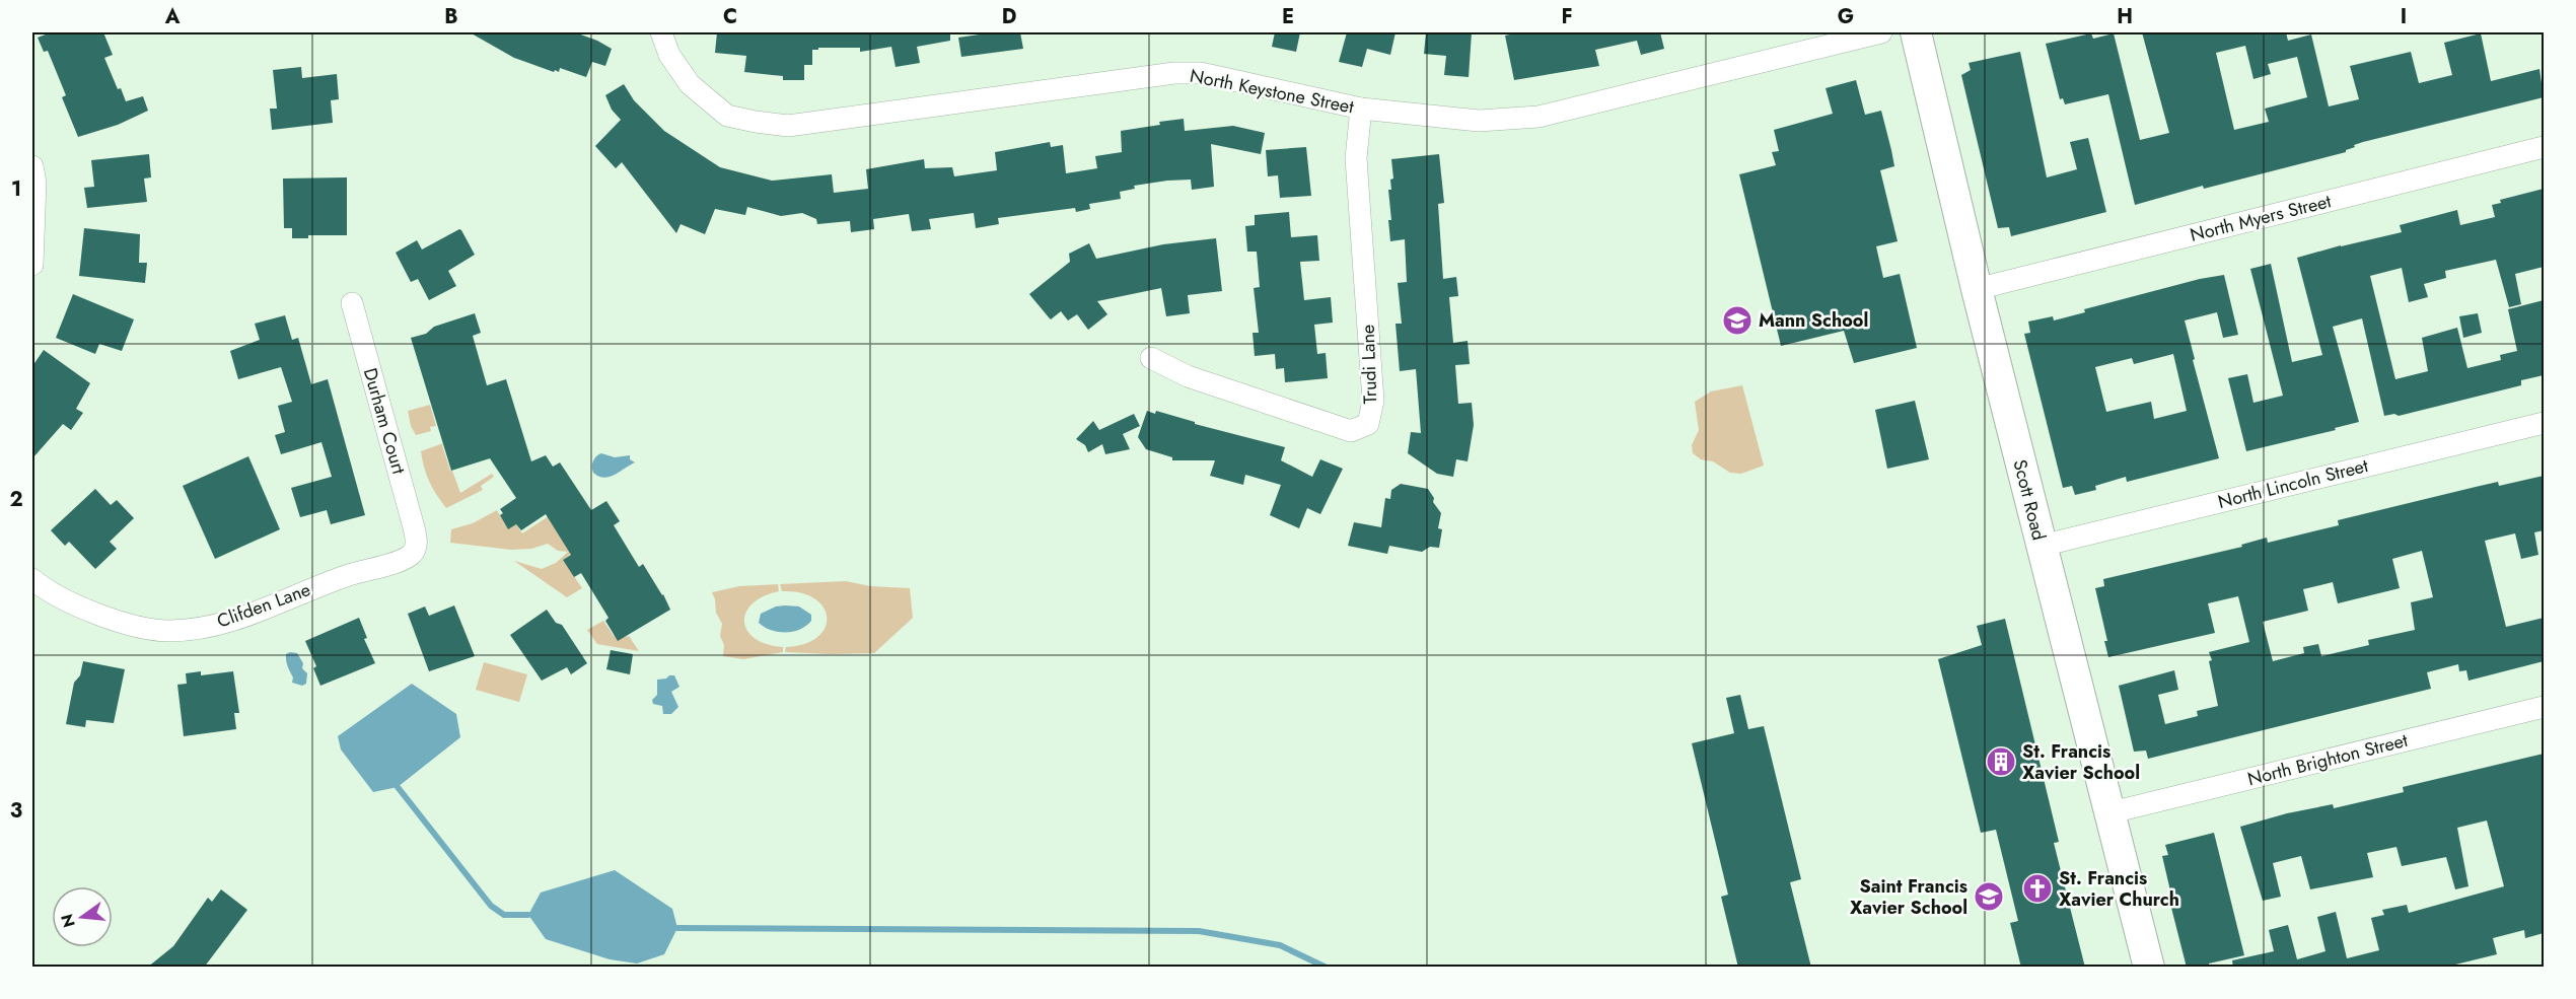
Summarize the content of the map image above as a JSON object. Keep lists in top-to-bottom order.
{
  "streets": {
    "street": [
      "North Keystone Street",
      "North Myers Street",
      "Trudi Lane",
      "Durham Court",
      "North Lincoln Street",
      "Scott Road",
      "Clifden Lane",
      "North Brighton Street"
    ]
  },
  "crossings": [
    ["North Keystone Street", "Trudi Lane"],
    ["North Myers Street", "Scott Road"],
    ["Durham Court", "Clifden Lane"],
    ["North Lincoln Street", "Scott Road"],
    ["Scott Road", "North Brighton Street"]
  ],
  "places": {
    "school or university": ["Mann School", "Saint Francis Xavier School"],
    "building": ["St. Francis Xavier School"],
    "church": ["St. Francis Xavier Church"]
  },
  "north": "left",
  "grid": {
    "columns": [
      "A",
      "B",
      "C",
      "D",
      "E",
      "F",
      "G",
      "H",
      "I"
    ],
    "rows": ["1", "2", "3"]
  }
}
